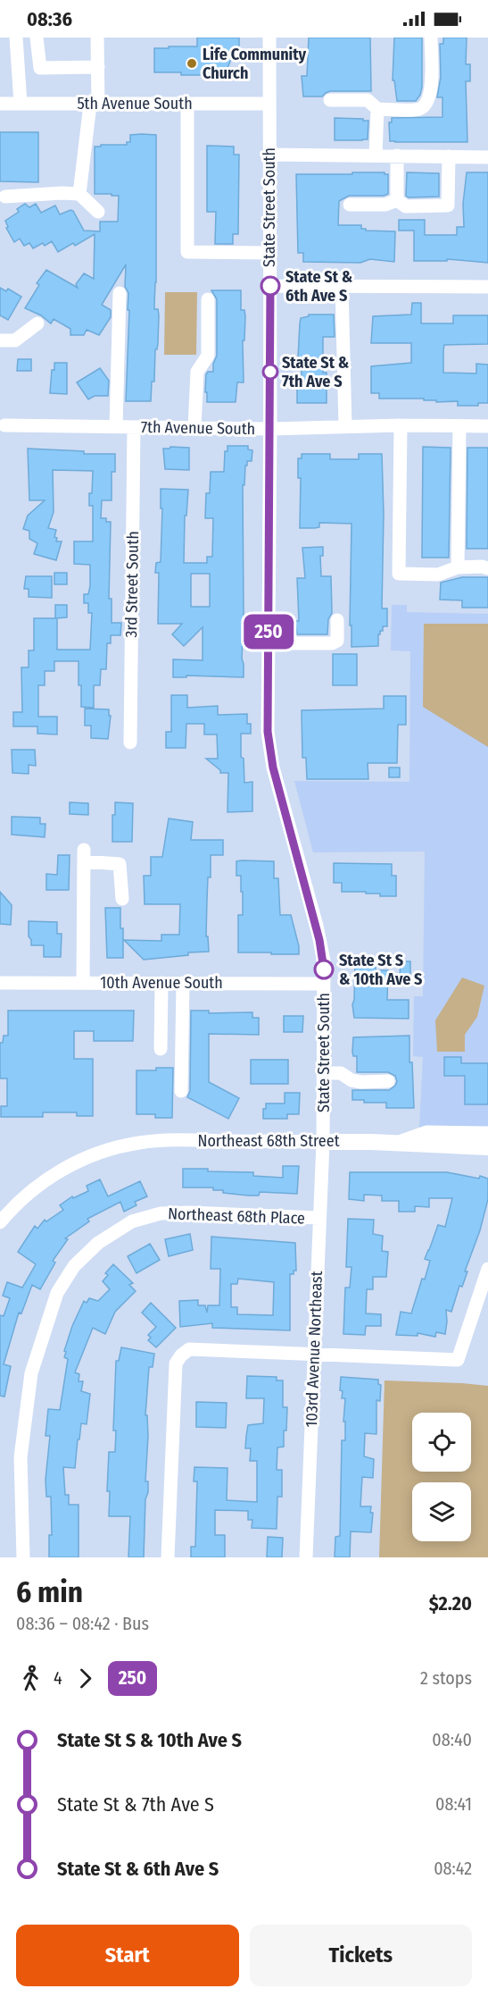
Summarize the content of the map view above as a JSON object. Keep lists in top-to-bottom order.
{
  "streets": {
    "main road": ["Northeast 68th Street"],
    "street": [
      "5th Avenue South",
      "State Street South",
      "7th Avenue South",
      "3rd Street South",
      "10th Avenue South",
      "Northeast 68th Place",
      "103rd Avenue Northeast"
    ]
  },
  "crossings": [
    ["5th Avenue South", "State Street South"],
    ["State Street South", "7th Avenue South"],
    ["State Street South", "10th Avenue South"],
    ["State Street South", "Northeast 68th Street"],
    ["State Street South", "103rd Avenue Northeast"],
    ["7th Avenue South", "3rd Street South"],
    ["Northeast 68th Street", "103rd Avenue Northeast"],
    ["Northeast 68th Place", "103rd Avenue Northeast"]
  ],
  "places": [
    "Life Community Church",
    "State St & 6th Ave S",
    "State St & 7th Ave S",
    "State St S & 10th Ave S"
  ],
  "lines": ["bus line 250"],
  "page": {
    "status": "08:36",
    "on_map": "250",
    "heading": ["6 min", "08:36 – 08:42 · Bus", "$2.20"],
    "legs": ["4", "250", "2 stops"],
    "list": [
      {
        "name": "State St S & 10th Ave S",
        "value": "08:40"
      },
      {
        "name": "State St & 7th Ave S",
        "value": "08:41"
      },
      {
        "name": "State St & 6th Ave S",
        "value": "08:42"
      }
    ],
    "buttons": ["Start", "Tickets"]
  }
}
